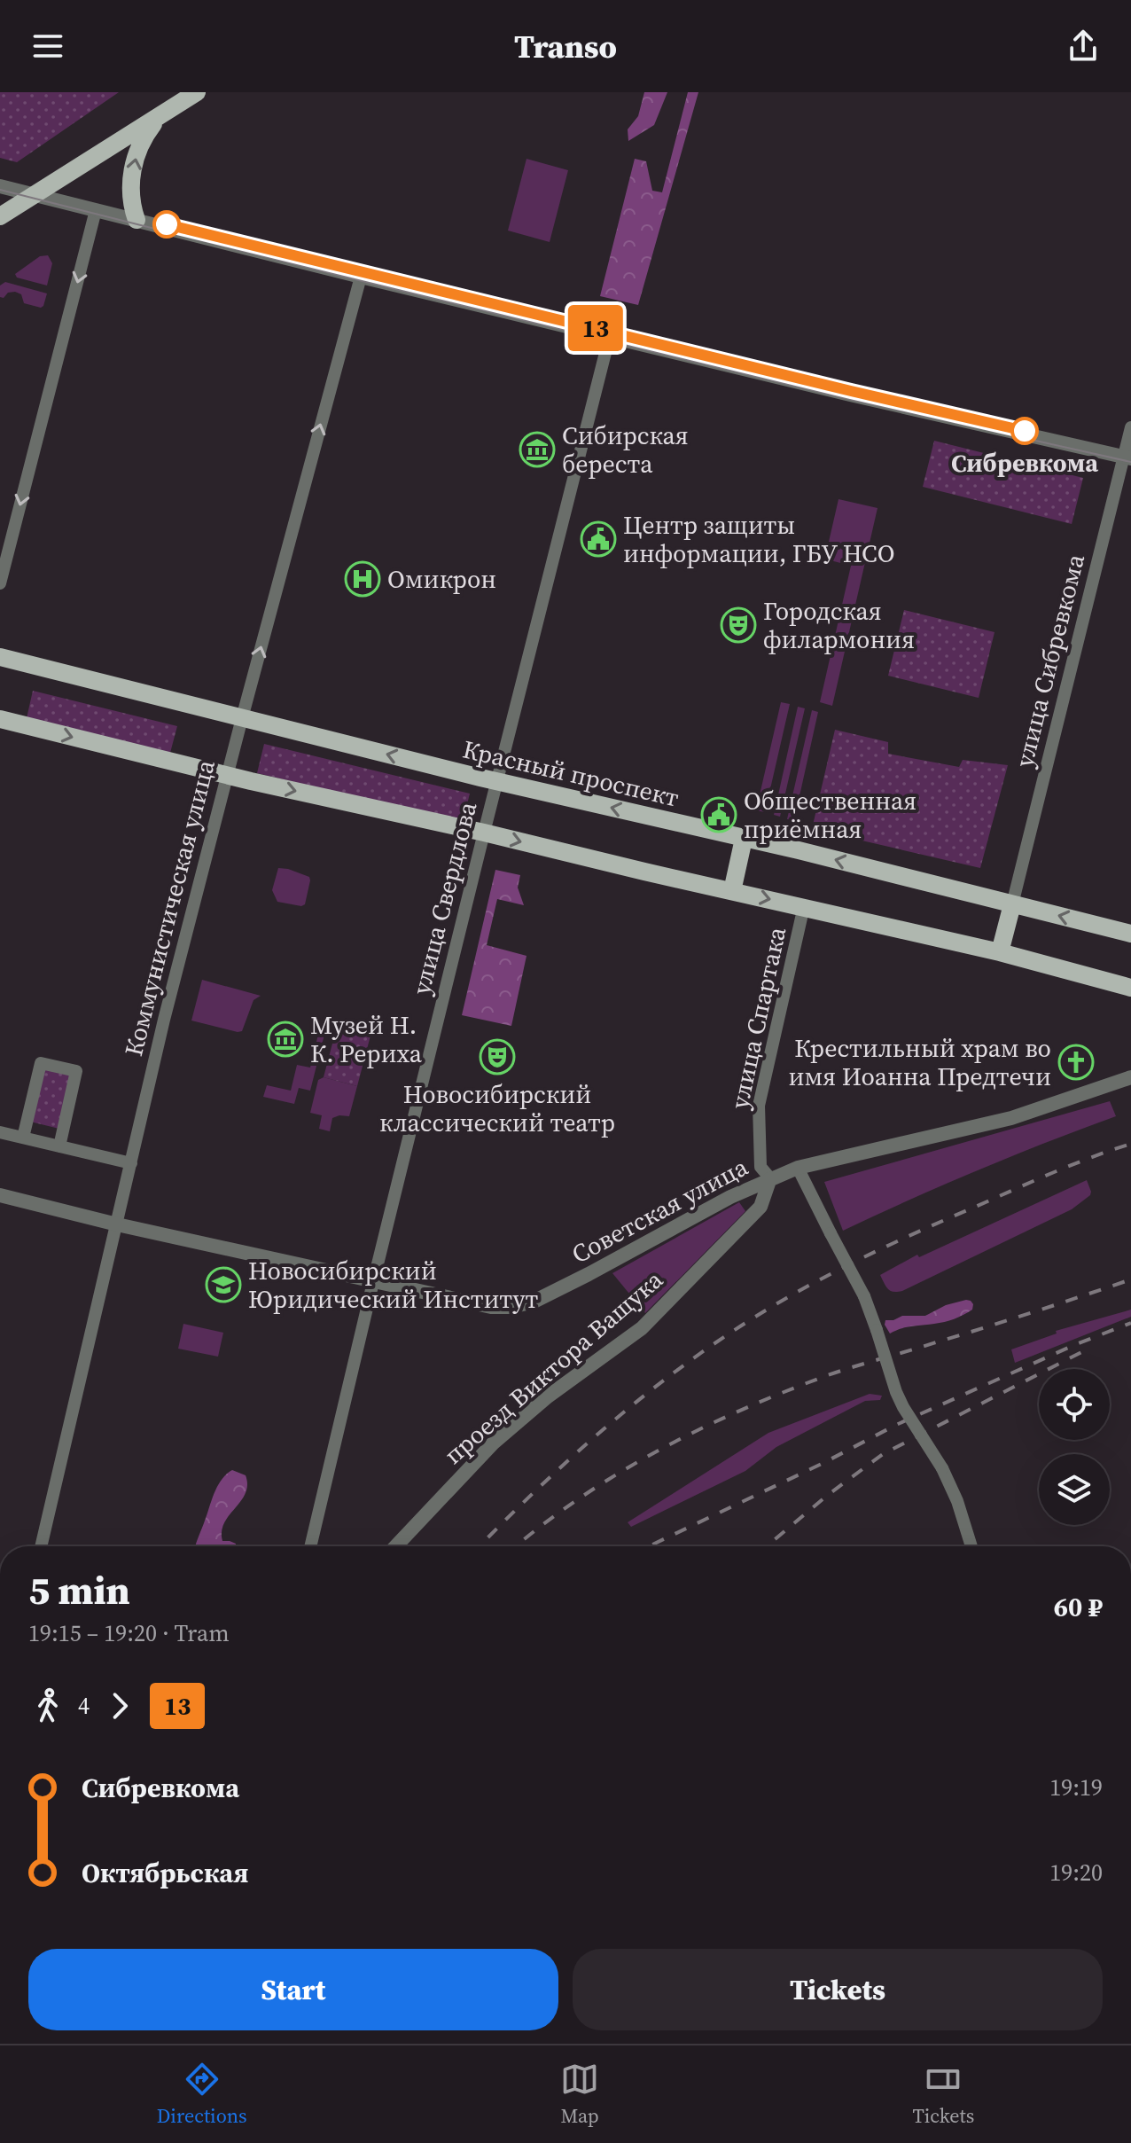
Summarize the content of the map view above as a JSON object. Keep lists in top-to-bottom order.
{
  "streets": {
    "main road": ["Красный проспект"],
    "street": [
      "улица Сибревкома",
      "улица Свердлова",
      "Коммунистическая улица",
      "улица Спартака",
      "Советская улица",
      "проезд Виктора Ващука"
    ]
  },
  "crossings": [
    ["улица Сибревкома", "Красный проспект"],
    ["Красный проспект", "улица Свердлова"],
    ["Красный проспект", "Коммунистическая улица"],
    ["улица Свердлова", "Советская улица"],
    ["Коммунистическая улица", "Советская улица"],
    ["улица Спартака", "Советская улица"],
    ["улица Спартака", "проезд Виктора Ващука"],
    ["Советская улица", "проезд Виктора Ващука"]
  ],
  "places": {
    "other": ["Сибревкома"],
    "museum": ["Сибирская береста", "Музей Н. К. Рериха"],
    "public building": ["Центр защиты информации, ГБУ НСО", "Общественная приёмная"],
    "hospital": ["Омикрон"],
    "theatre": ["Городская филармония", "Новосибирский классический театр"],
    "church": ["Крестильный храм во имя Иоанна Предтечи"],
    "school or university": ["Новосибирский Юридический Институт"]
  },
  "lines": ["tram line 13"],
  "page": {
    "header": "Transo",
    "on_map": "13",
    "heading": ["5 min", "19:15 – 19:20 · Tram", "60 ₽"],
    "legs": ["4", "13"],
    "list": [
      {
        "name": "Сибревкома",
        "value": "19:19"
      },
      {
        "name": "Октябрьская",
        "value": "19:20"
      }
    ],
    "buttons": ["Start", "Tickets"],
    "tabs": ["Directions", "Map", "Tickets"]
  }
}
